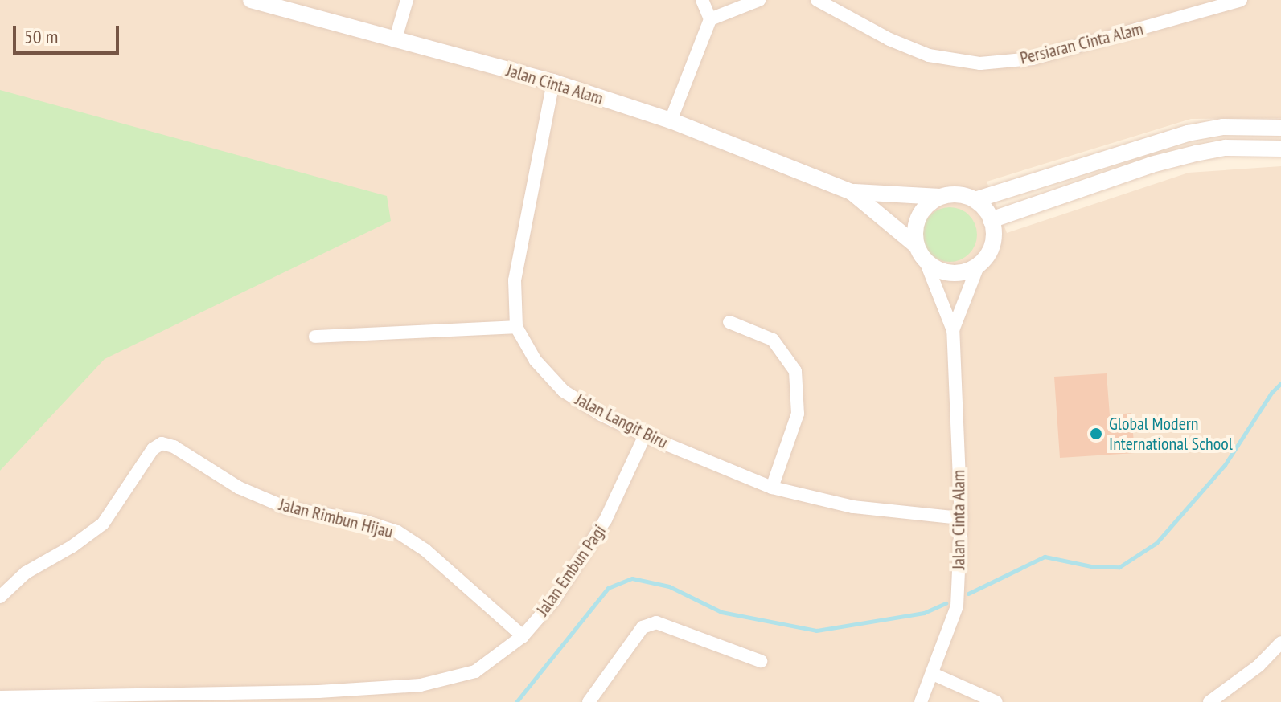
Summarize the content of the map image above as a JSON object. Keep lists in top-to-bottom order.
{
  "streets": {
    "street": [
      "Persiaran Cinta Alam",
      "Jalan Cinta Alam",
      "Jalan Langit Biru",
      "Jalan Rimbun Hijau",
      "Jalan Embun Pagi"
    ]
  },
  "crossings": [
    ["Jalan Cinta Alam", "Jalan Langit Biru"],
    ["Jalan Langit Biru", "Jalan Embun Pagi"],
    ["Jalan Rimbun Hijau", "Jalan Embun Pagi"]
  ],
  "places": ["Global Modern International School"],
  "scale_bar": "50 m"
}
